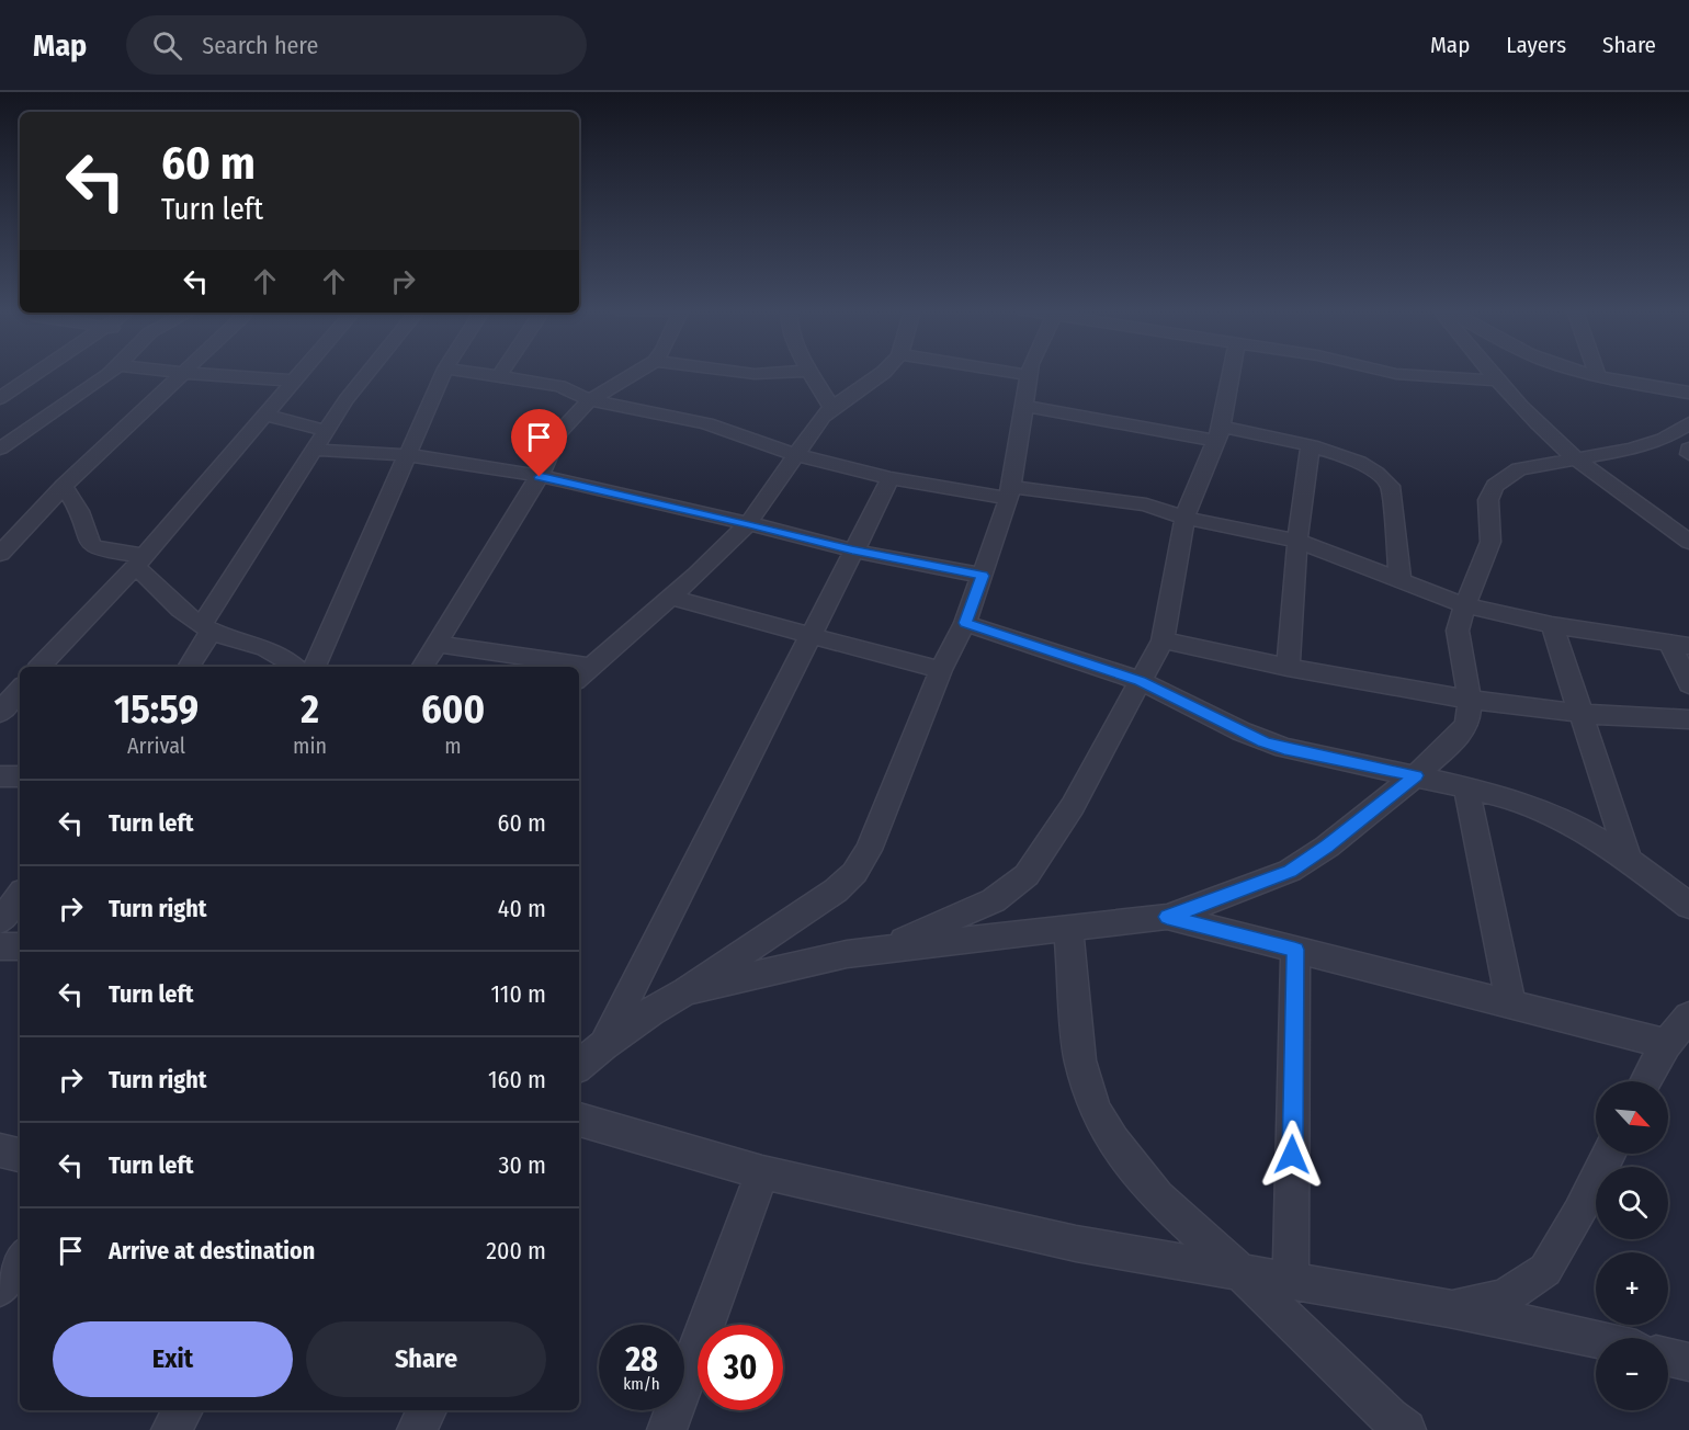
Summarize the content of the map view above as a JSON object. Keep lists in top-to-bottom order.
{
  "north": "bottom right",
  "page": {
    "header": "Map",
    "search": "Search here",
    "nav": ["Map", "Layers", "Share"],
    "turn": ["60 m", "Turn left"],
    "eta": [
      "15:59",
      "Arrival",
      "2",
      "min",
      "600",
      "m"
    ],
    "list": [
      {
        "name": "Turn left",
        "value": "60 m"
      },
      {
        "name": "Turn right",
        "value": "40 m"
      },
      {
        "name": "Turn left",
        "value": "110 m"
      },
      {
        "name": "Turn right",
        "value": "160 m"
      },
      {
        "name": "Turn left",
        "value": "30 m"
      },
      {
        "name": "Arrive at destination",
        "value": "200 m"
      }
    ],
    "map_buttons": ["+", "−"],
    "buttons": ["Exit", "Share"],
    "speed": "28 km/h",
    "limit": "30"
  }
}
